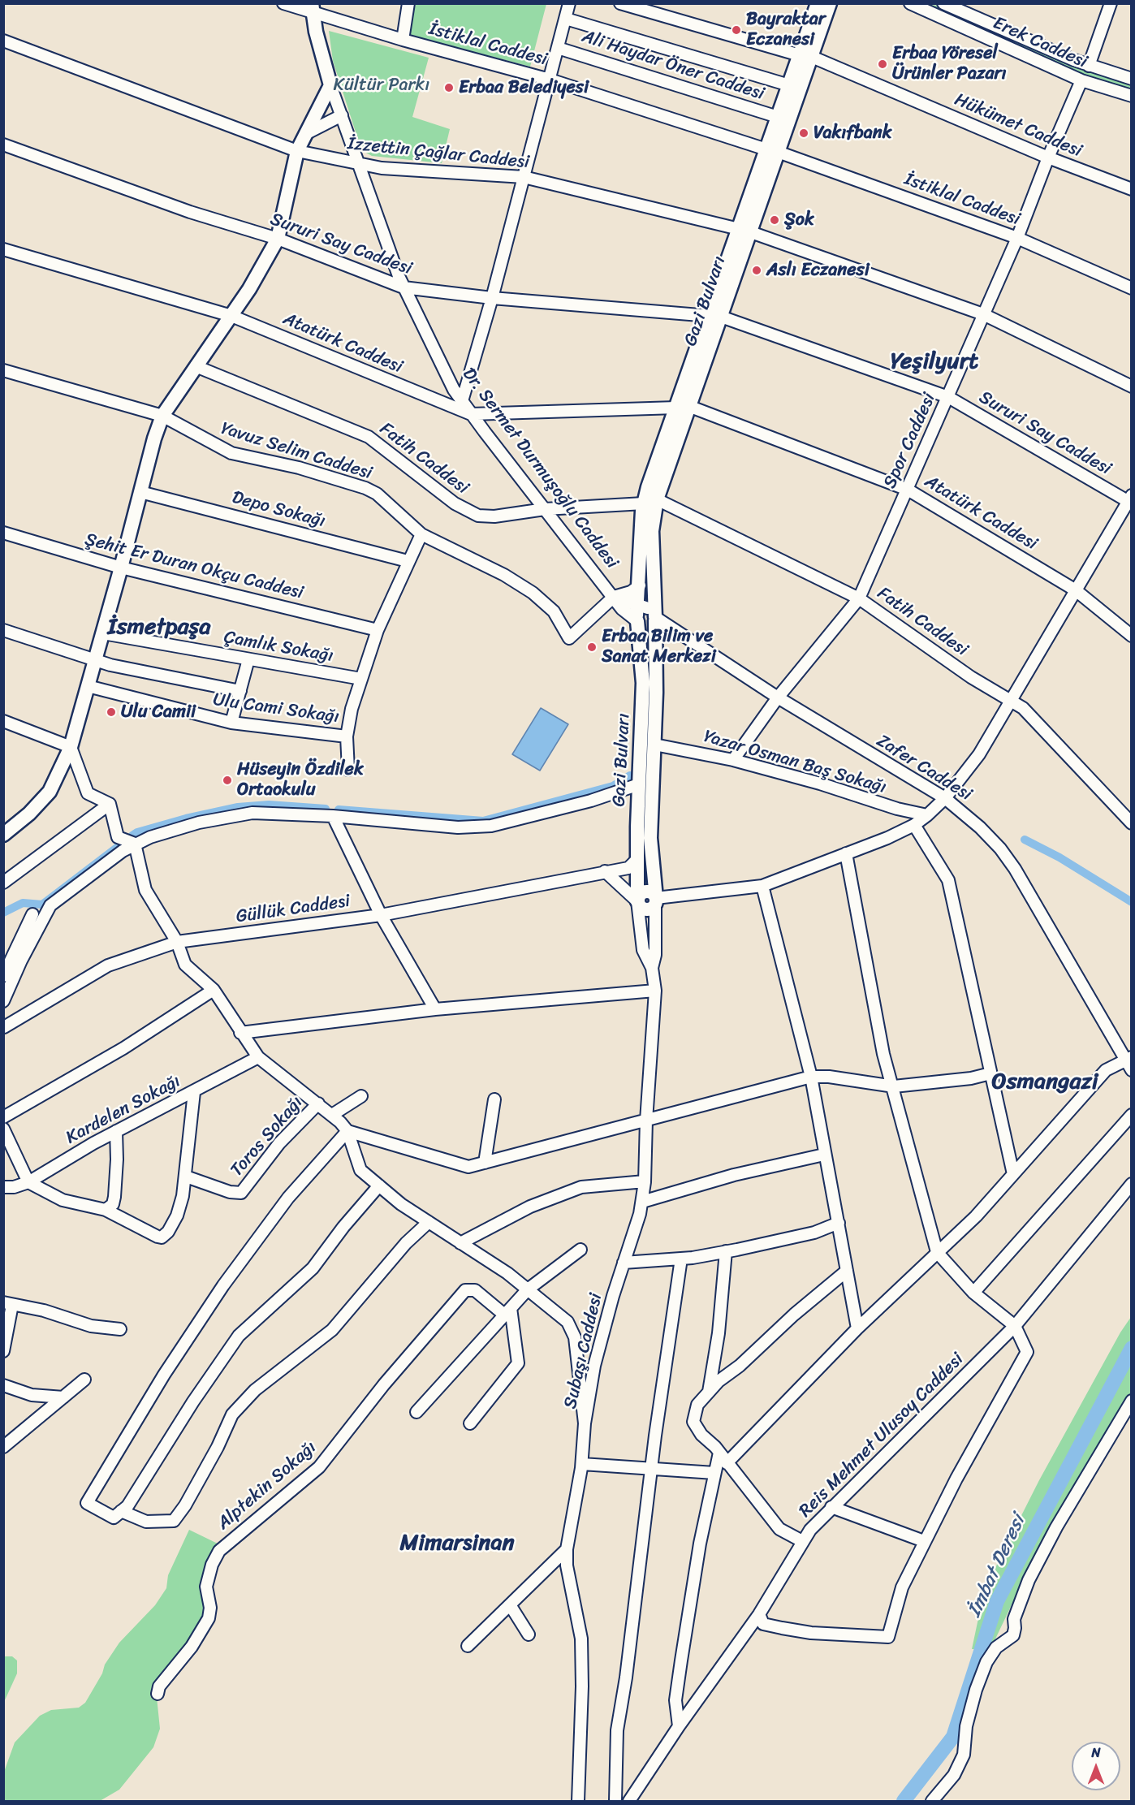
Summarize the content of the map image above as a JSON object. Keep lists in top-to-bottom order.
{
  "streets": {
    "main road": ["Gazi Bulvarı", "Dr. Sermet Durmuşoğlu Caddesi"],
    "street": [
      "Erek Caddesi",
      "İstiklal Caddesi",
      "Ali Haydar Öner Caddesi",
      "Hükümet Caddesi",
      "İzzettin Çağlar Caddesi",
      "Sururi Say Caddesi",
      "Atatürk Caddesi",
      "Spor Caddesi",
      "Yavuz Selim Caddesi",
      "Fatih Caddesi",
      "Depo Sokağı",
      "Şehit Er Duran Okçu Caddesi",
      "Çamlık Sokağı",
      "Ulu Cami Sokağı",
      "Yazar Osman Baş Sokağı",
      "Zafer Caddesi",
      "Güllük Caddesi",
      "Kardelen Sokağı",
      "Toros Sokağı",
      "Subaşı Caddesi",
      "Reis Mehmet Ulusoy Caddesi",
      "Alptekin Sokağı"
    ]
  },
  "crossings": [
    ["Erek Caddesi", "Spor Caddesi"],
    ["İstiklal Caddesi", "Gazi Bulvarı"],
    ["İstiklal Caddesi", "Spor Caddesi"],
    ["İstiklal Caddesi", "Dr. Sermet Durmuşoğlu Caddesi"],
    ["Ali Haydar Öner Caddesi", "Gazi Bulvarı"],
    ["Hükümet Caddesi", "Gazi Bulvarı"],
    ["Hükümet Caddesi", "Spor Caddesi"],
    ["İzzettin Çağlar Caddesi", "Gazi Bulvarı"],
    ["İzzettin Çağlar Caddesi", "Spor Caddesi"],
    ["İzzettin Çağlar Caddesi", "Dr. Sermet Durmuşoğlu Caddesi"],
    ["Sururi Say Caddesi", "Gazi Bulvarı"],
    ["Sururi Say Caddesi", "Spor Caddesi"],
    ["Sururi Say Caddesi", "Dr. Sermet Durmuşoğlu Caddesi"],
    ["Gazi Bulvarı", "Atatürk Caddesi"],
    ["Gazi Bulvarı", "Fatih Caddesi"],
    ["Gazi Bulvarı", "Dr. Sermet Durmuşoğlu Caddesi"],
    ["Gazi Bulvarı", "Yazar Osman Baş Sokağı"],
    ["Gazi Bulvarı", "Zafer Caddesi"],
    ["Gazi Bulvarı", "Güllük Caddesi"],
    ["Gazi Bulvarı", "Subaşı Caddesi"],
    ["Atatürk Caddesi", "Spor Caddesi"],
    ["Atatürk Caddesi", "Dr. Sermet Durmuşoğlu Caddesi"],
    ["Spor Caddesi", "Fatih Caddesi"],
    ["Spor Caddesi", "Yazar Osman Baş Sokağı"],
    ["Spor Caddesi", "Zafer Caddesi"],
    ["Yavuz Selim Caddesi", "Dr. Sermet Durmuşoğlu Caddesi"],
    ["Fatih Caddesi", "Dr. Sermet Durmuşoğlu Caddesi"],
    ["Dr. Sermet Durmuşoğlu Caddesi", "Zafer Caddesi"]
  ],
  "districts": [
    "Yeşilyurt",
    "İsmetpaşa",
    "Osmangazi",
    "Mimarsinan"
  ],
  "water": ["İmbat Deresi"],
  "parks": ["Kültür Parkı"],
  "places": [
    "Bayraktar Eczanesi",
    "Erbaa Yöresel Ürünler Pazarı",
    "Erbaa Belediyesi",
    "Vakıfbank",
    "Şok",
    "Aslı Eczanesi",
    "Erbaa Bilim ve Sanat Merkezi",
    "Ulu Camii",
    "Hüseyin Özdilek Ortaokulu"
  ],
  "north": "top"
}
